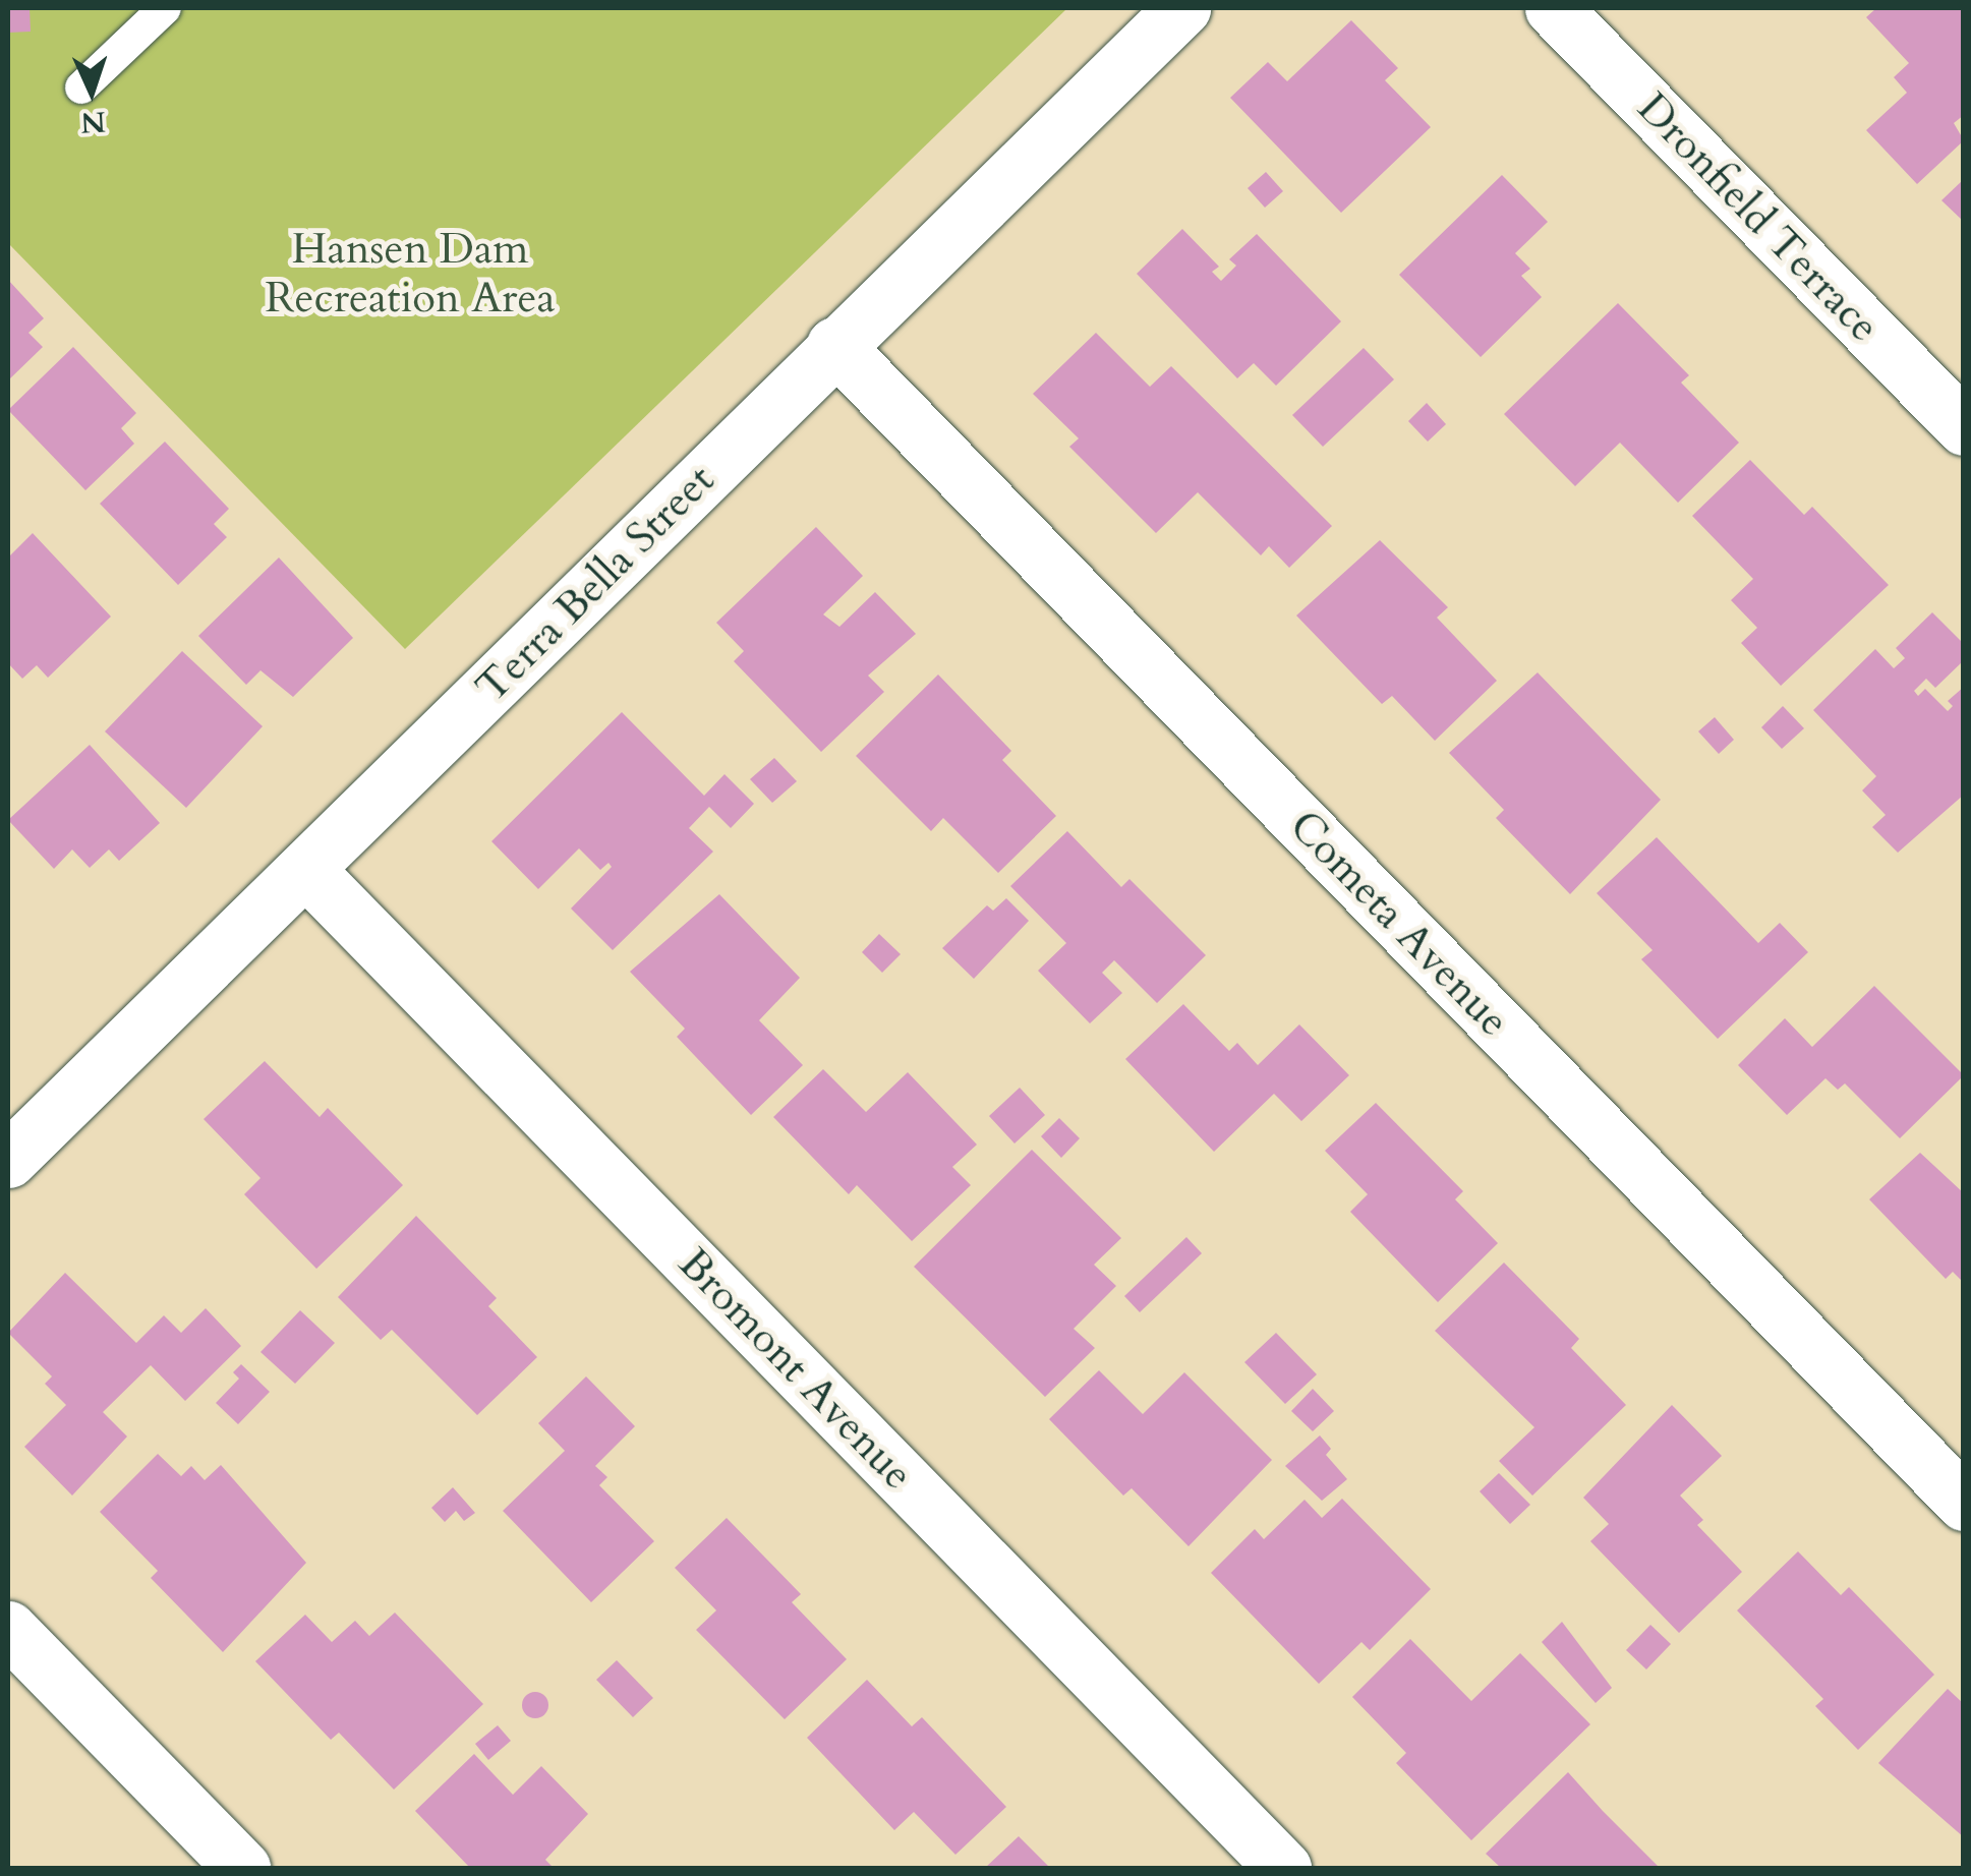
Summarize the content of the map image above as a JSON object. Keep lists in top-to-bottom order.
{
  "streets": {
    "street": [
      "Dronfield Terrace",
      "Terra Bella Street",
      "Cometa Avenue",
      "Bromont Avenue"
    ]
  },
  "crossings": [
    ["Terra Bella Street", "Cometa Avenue"],
    ["Terra Bella Street", "Bromont Avenue"]
  ],
  "parks": ["Hansen Dam Recreation Area"],
  "north": "bottom"
}
